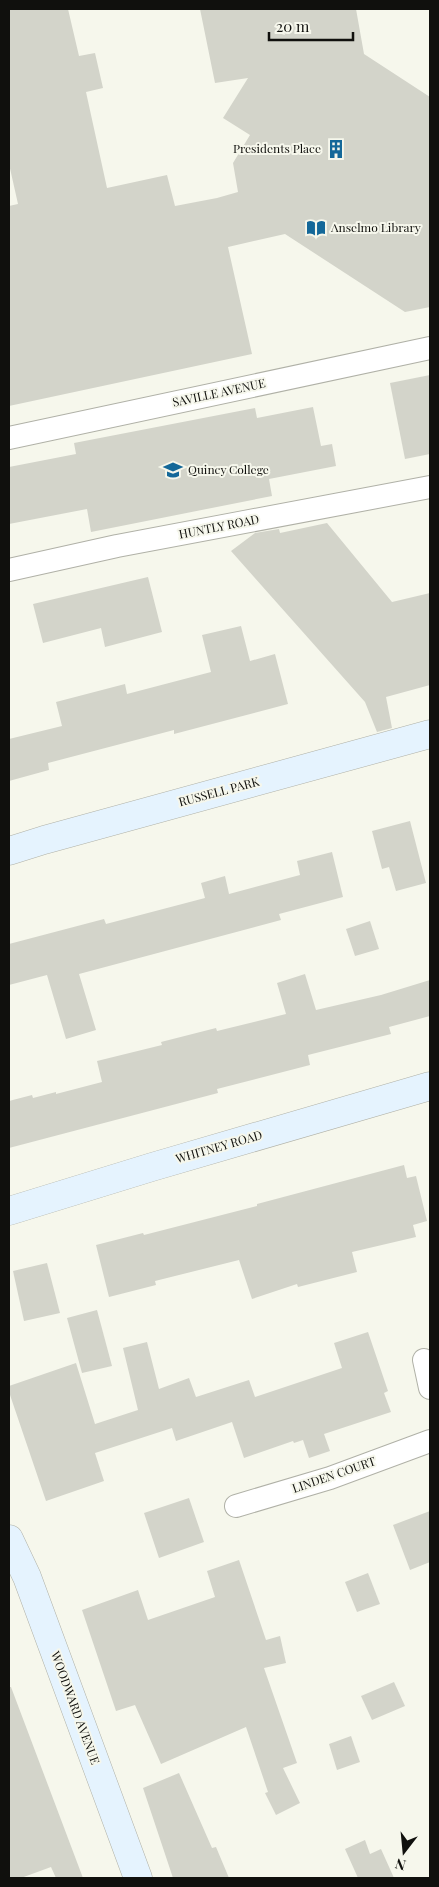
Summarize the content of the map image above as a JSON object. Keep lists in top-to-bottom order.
{
  "streets": {
    "street": [
      "SAVILLE AVENUE",
      "HUNTLY ROAD",
      "RUSSELL PARK",
      "WHITNEY ROAD",
      "LINDEN COURT",
      "WOODWARD AVENUE"
    ]
  },
  "places": {
    "building": ["Presidents Place"],
    "library": ["Anselmo Library"],
    "school or university": ["Quincy College"]
  },
  "scale_bar": "20 m",
  "north": "bottom"
}
